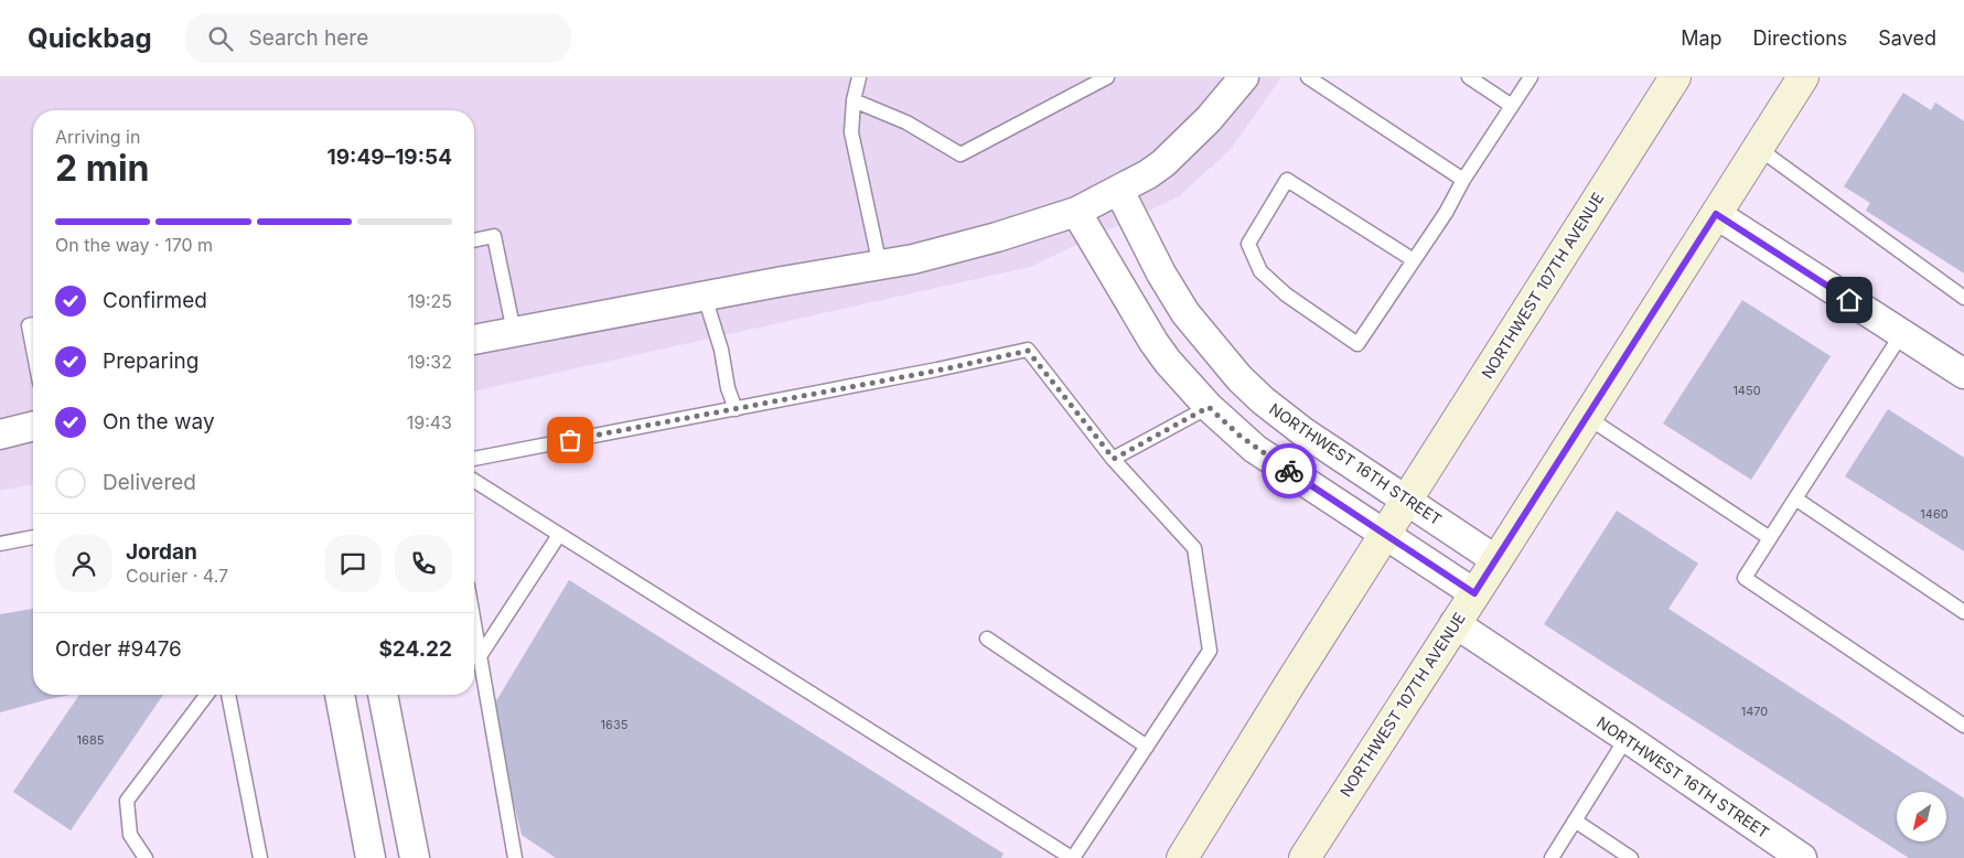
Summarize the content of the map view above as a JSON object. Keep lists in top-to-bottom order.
{
  "streets": {
    "main road": ["NORTHWEST 107TH AVENUE"],
    "street": ["NORTHWEST 16TH STREET"]
  },
  "crossings": [
    ["NORTHWEST 107TH AVENUE", "NORTHWEST 16TH STREET"]
  ],
  "house_numbers": [
    "1450",
    "1460",
    "1470",
    "1635",
    "1685"
  ],
  "north": "bottom left",
  "page": {
    "header": "Quickbag",
    "search": "Search here",
    "nav": ["Map", "Directions", "Saved"],
    "heading": ["2 min", "Arriving in", "19:49–19:54"],
    "panel": [
      "Jordan",
      "Courier · 4.7",
      "Order #9476",
      "$24.22"
    ],
    "bar": "On the way · 170 m",
    "list": [
      ["Confirmed", "19:25"],
      ["Preparing", "19:32"],
      ["On the way", "19:43"],
      "Delivered"
    ]
  }
}
